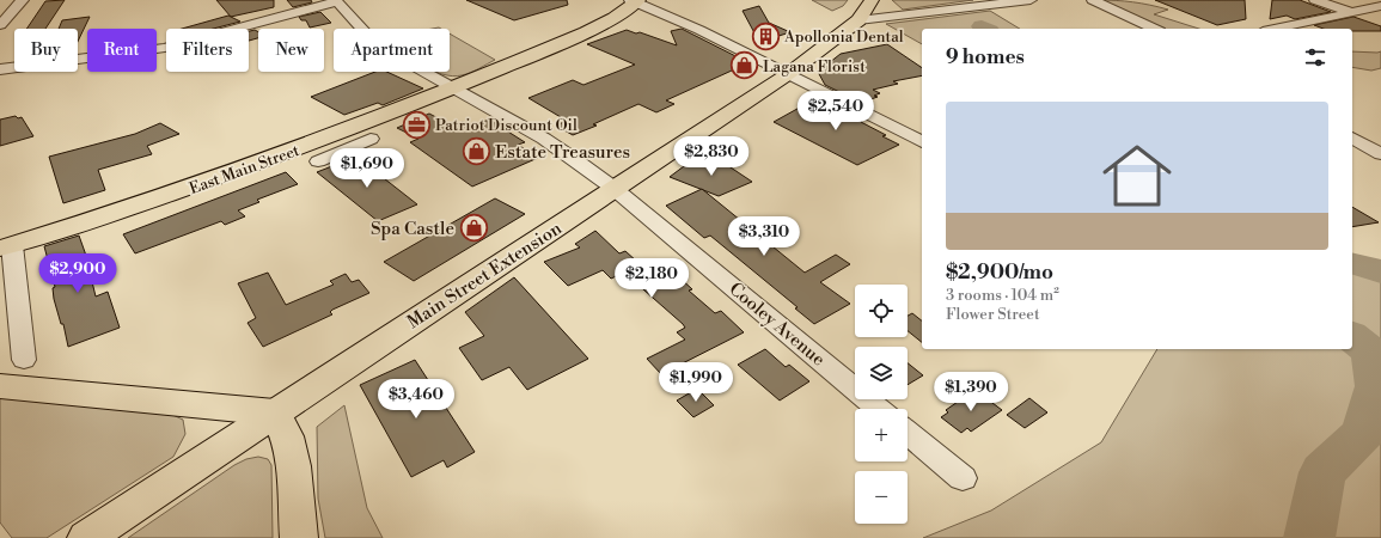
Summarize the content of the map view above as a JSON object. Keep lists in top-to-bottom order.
{
  "streets": {
    "main road": ["East Main Street", "Main Street Extension"],
    "street": ["Cooley Avenue"]
  },
  "crossings": [
    ["East Main Street", "Cooley Avenue"],
    ["Main Street Extension", "Cooley Avenue"]
  ],
  "places": {
    "building": ["Apollonia Dental"],
    "shop": ["Lagana Florist", "Estate Treasures", "Spa Castle"],
    "office": ["Patriot Discount Oil"]
  },
  "page": {
    "chip": [
      "Buy",
      "Rent",
      "Filters",
      "New",
      "Apartment"
    ],
    "heading": "9 homes",
    "list": [
      {
        "name": "$2,900/mo",
        "note": "3 rooms · 104 m² · Flower Street"
      }
    ],
    "price": [
      "$2,540",
      "$2,830",
      "$1,690",
      "$3,310",
      "$2,900",
      "$2,180",
      "$1,990",
      "$1,390",
      "$3,460"
    ],
    "map_buttons": ["+", "−"]
  }
}
